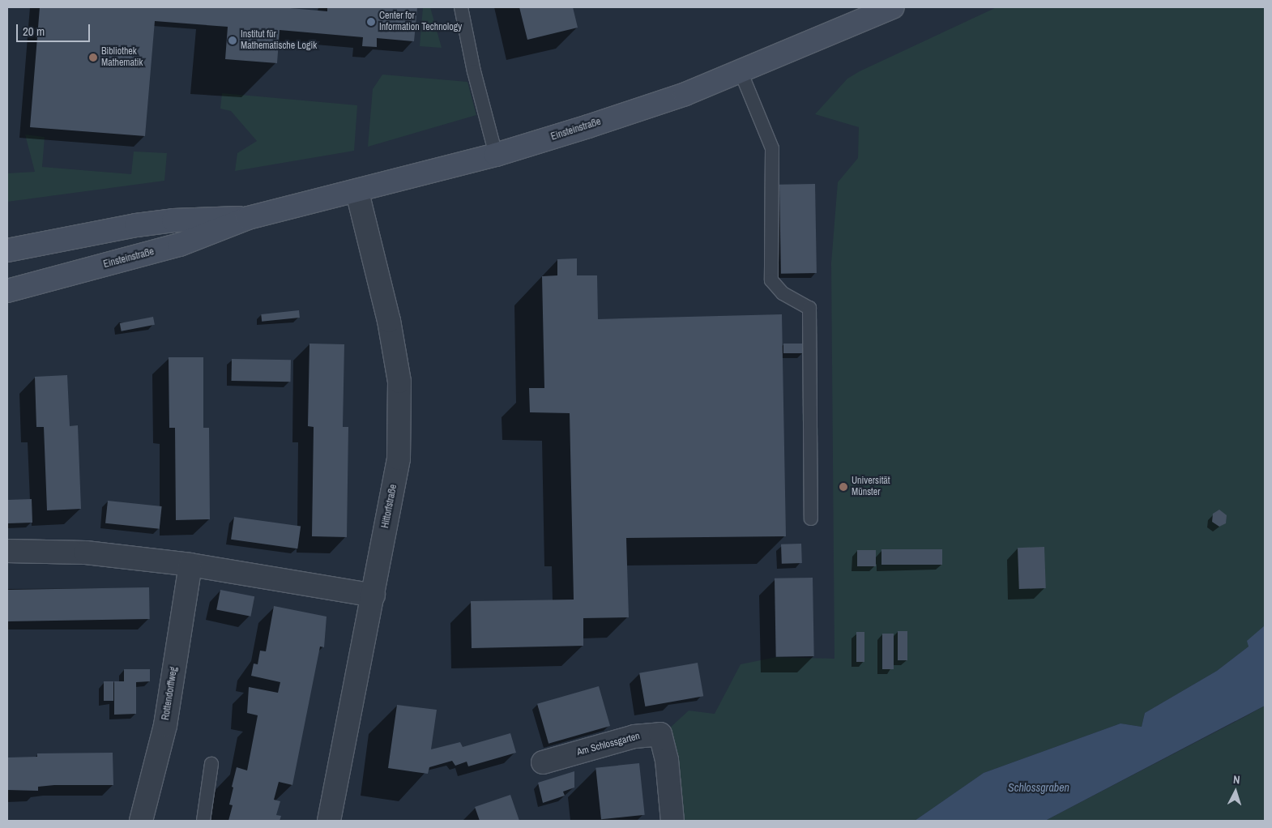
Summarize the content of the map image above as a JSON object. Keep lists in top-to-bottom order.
{
  "streets": {
    "main road": ["Einsteinstraße"],
    "street": ["Hittorfstraße", "Rottendorffweg", "Am Schlossgarten"]
  },
  "crossings": [
    ["Einsteinstraße", "Hittorfstraße"]
  ],
  "water": ["Schlossgraben"],
  "places": [
    "Center for Information Technology",
    "Institut für Mathematische Logik",
    "Bibliothek Mathematik",
    "Universität Münster"
  ],
  "scale_bar": "20 m",
  "north": "top"
}
